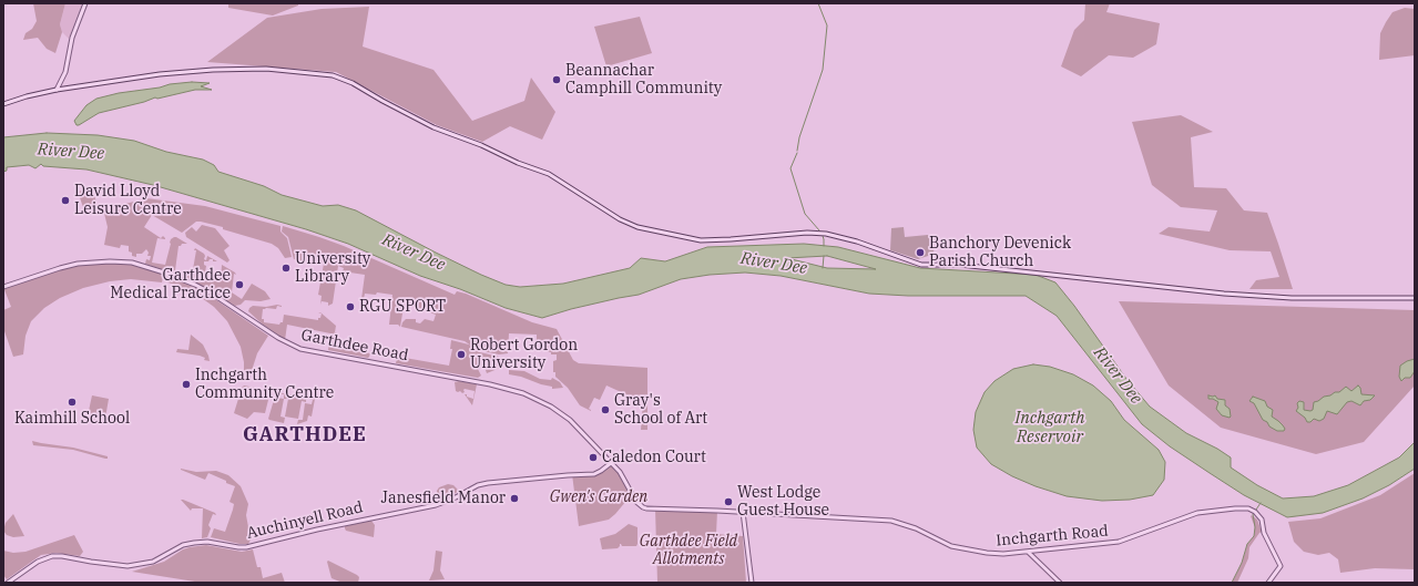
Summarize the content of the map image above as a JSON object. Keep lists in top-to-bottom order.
{
  "streets": {
    "street": ["Garthdee Road", "Auchinyell Road", "Inchgarth Road"]
  },
  "crossings": [
    ["Garthdee Road", "Auchinyell Road"],
    ["Garthdee Road", "Inchgarth Road"]
  ],
  "districts": ["GARTHDEE"],
  "water": ["River Dee", "Inchgarth Reservoir"],
  "parks": ["Gwen's Garden", "Garthdee Field Allotments"],
  "places": [
    "Beannachar Camphill Community",
    "David Lloyd Leisure Centre",
    "Banchory Devenick Parish Church",
    "University Library",
    "Garthdee Medical Practice",
    "RGU SPORT",
    "Robert Gordon University",
    "Inchgarth Community Centre",
    "Kaimhill School",
    "Gray's School of Art",
    "Caledon Court",
    "Janesfield Manor",
    "West Lodge Guest House"
  ]
}
